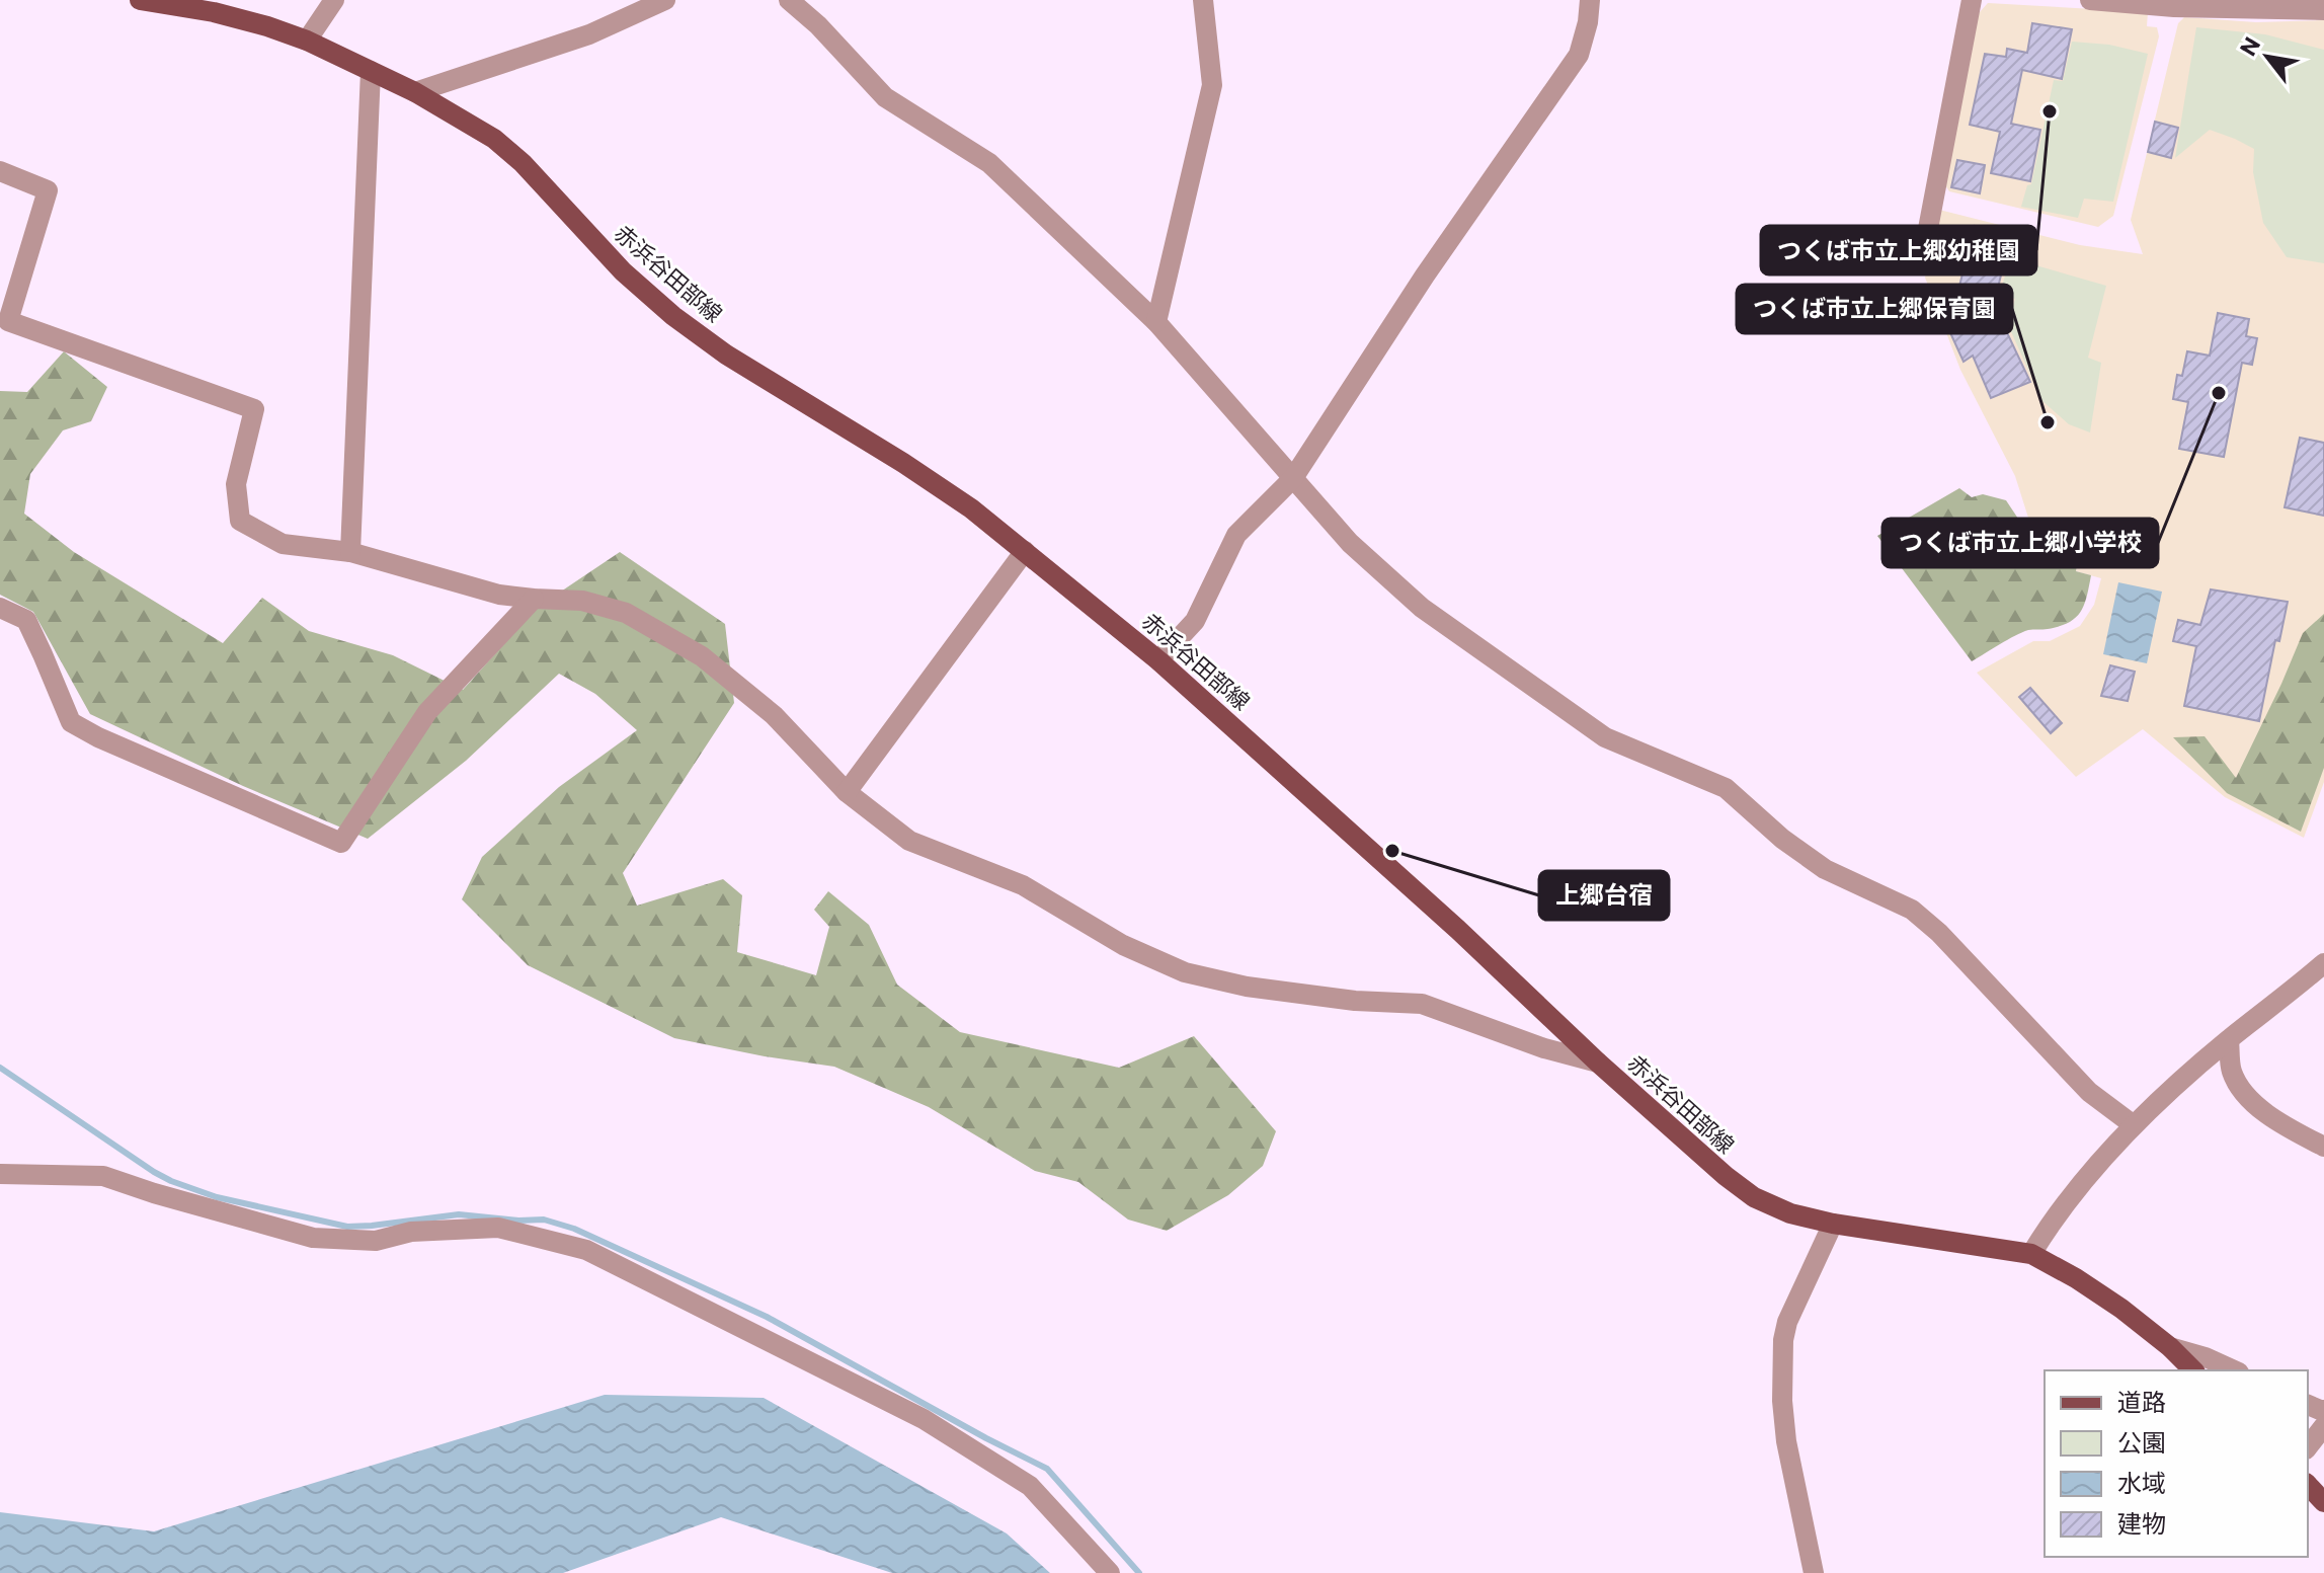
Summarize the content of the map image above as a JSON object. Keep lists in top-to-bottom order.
{
  "streets": {
    "main road": ["赤浜谷田部線"]
  },
  "places": [
    "つくば市立上郷幼稚園",
    "つくば市立上郷小学校",
    "つくば市立上郷保育園",
    "上郷台宿"
  ],
  "legend": [
    "道路",
    "公園",
    "水域",
    "建物"
  ],
  "north": "top left"
}
